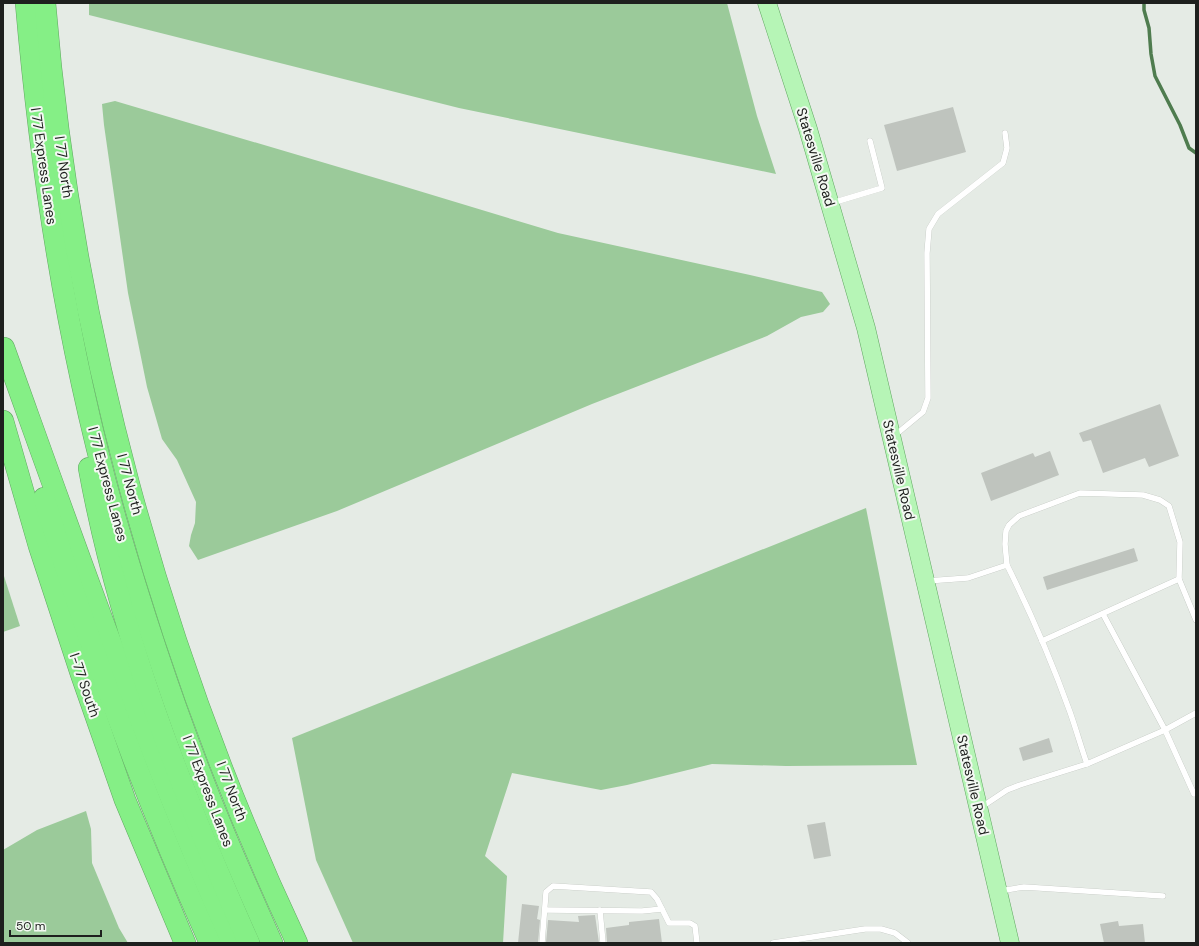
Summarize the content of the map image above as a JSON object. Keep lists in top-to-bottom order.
{
  "streets": {
    "highway": ["I 77 Express Lanes", "I 77 North", "I-77 South"],
    "main road": ["Statesville Road"]
  },
  "scale_bar": "50 m"
}
